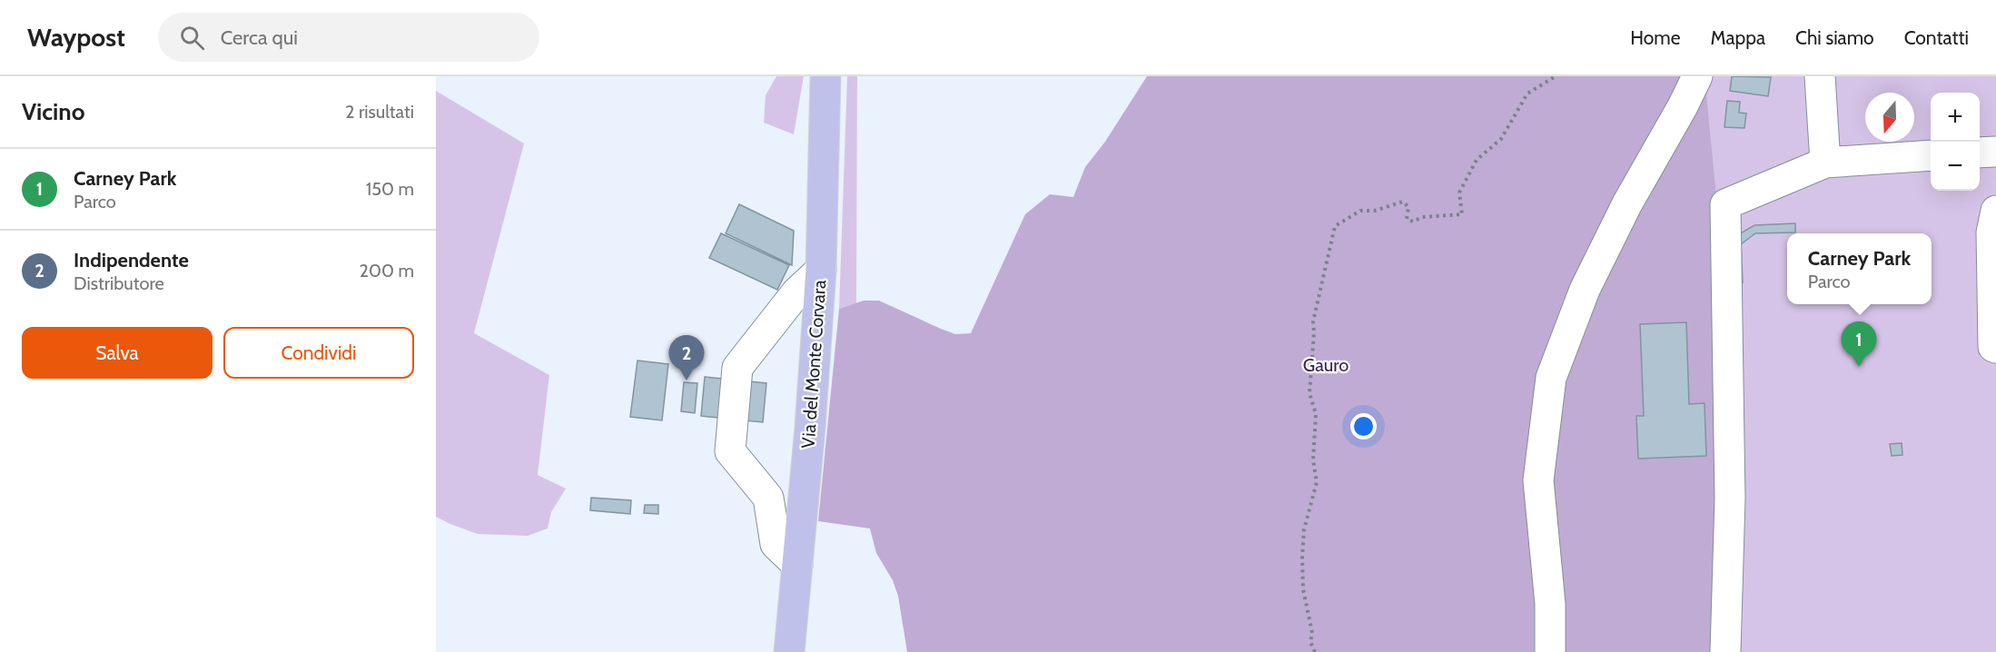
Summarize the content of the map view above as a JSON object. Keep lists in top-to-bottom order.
{
  "streets": {
    "main road": ["Via del Monte Corvara"]
  },
  "parks": ["Gauro"],
  "north": "bottom",
  "page": {
    "header": "Waypost",
    "search": "Cerca qui",
    "nav": [
      "Home",
      "Mappa",
      "Chi siamo",
      "Contatti"
    ],
    "heading": ["Vicino", "2 risultati"],
    "map_buttons": ["+", "−"],
    "list": [
      {
        "mark": "1",
        "name": "Carney Park",
        "note": "Parco",
        "value": "150 m"
      },
      {
        "mark": "2",
        "name": "Indipendente",
        "note": "Distributore",
        "value": "200 m"
      }
    ],
    "popup": ["Carney Park", "Parco"],
    "buttons": ["Salva", "Condividi"],
    "pins": ["1", "2"]
  }
}
